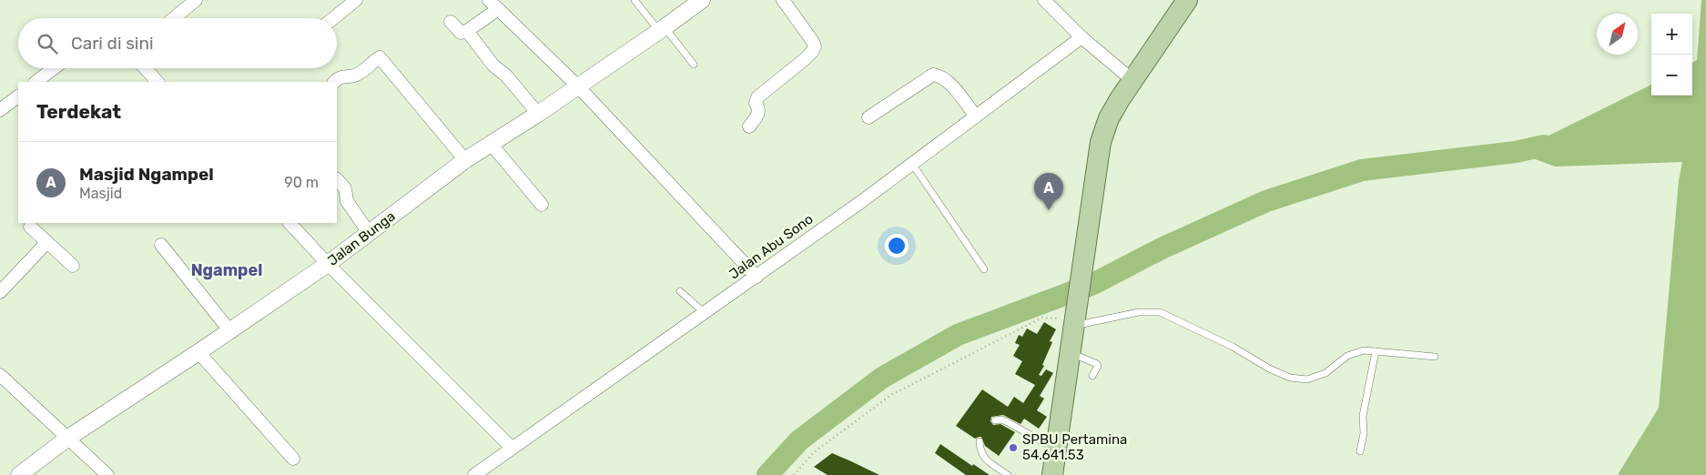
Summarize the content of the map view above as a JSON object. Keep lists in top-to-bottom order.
{
  "streets": {
    "street": ["Jalan Bunga", "Jalan Abu Sono"]
  },
  "districts": ["Ngampel"],
  "places": ["SPBU Pertamina 54.641.53"],
  "north": "top right",
  "page": {
    "map_buttons": ["+", "−"],
    "search": "Cari di sini",
    "heading": "Terdekat",
    "list": [
      {
        "mark": "A",
        "name": "Masjid Ngampel",
        "note": "Masjid",
        "value": "90 m"
      }
    ],
    "pins": "A"
  }
}
